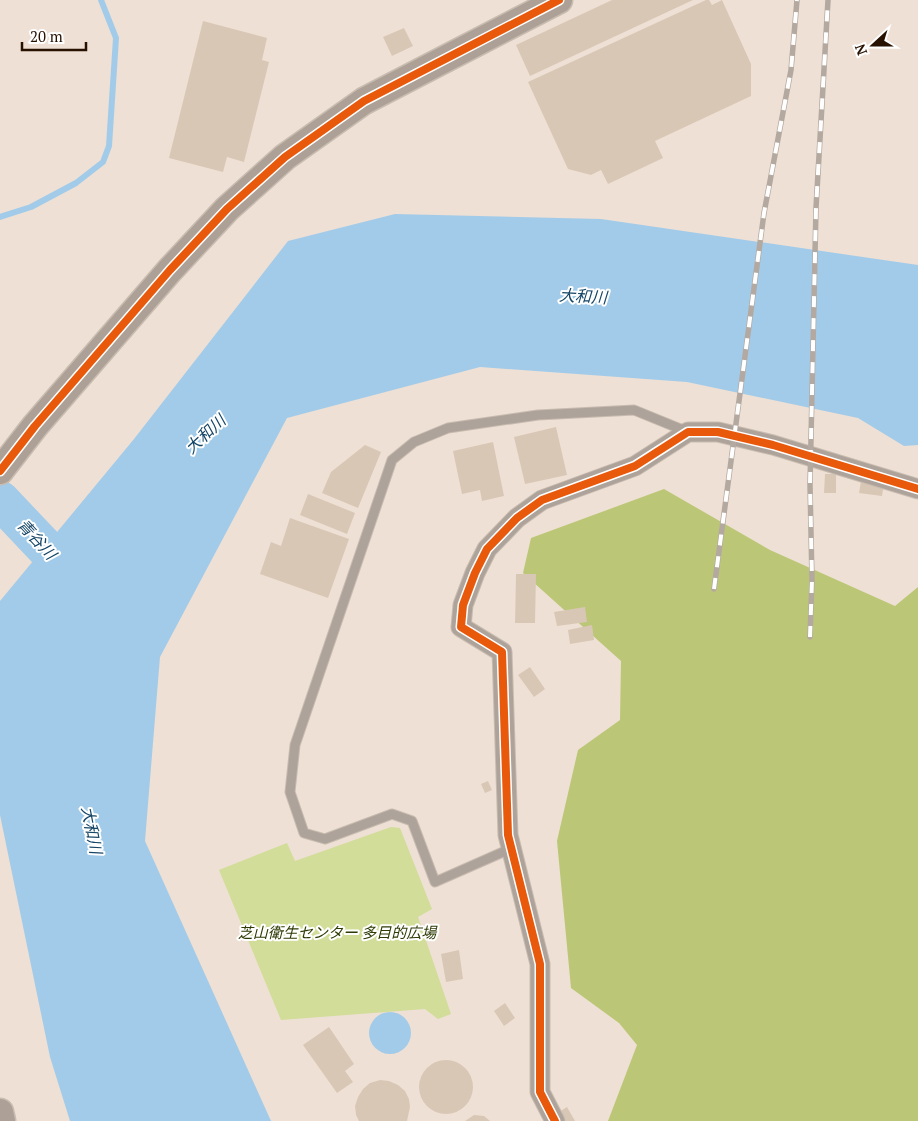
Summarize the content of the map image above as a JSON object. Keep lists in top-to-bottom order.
{
  "water": ["大和川", "青谷川"],
  "parks": ["芝山衛生センター 多目的広場"],
  "scale_bar": "20 m",
  "north": "left"
}
